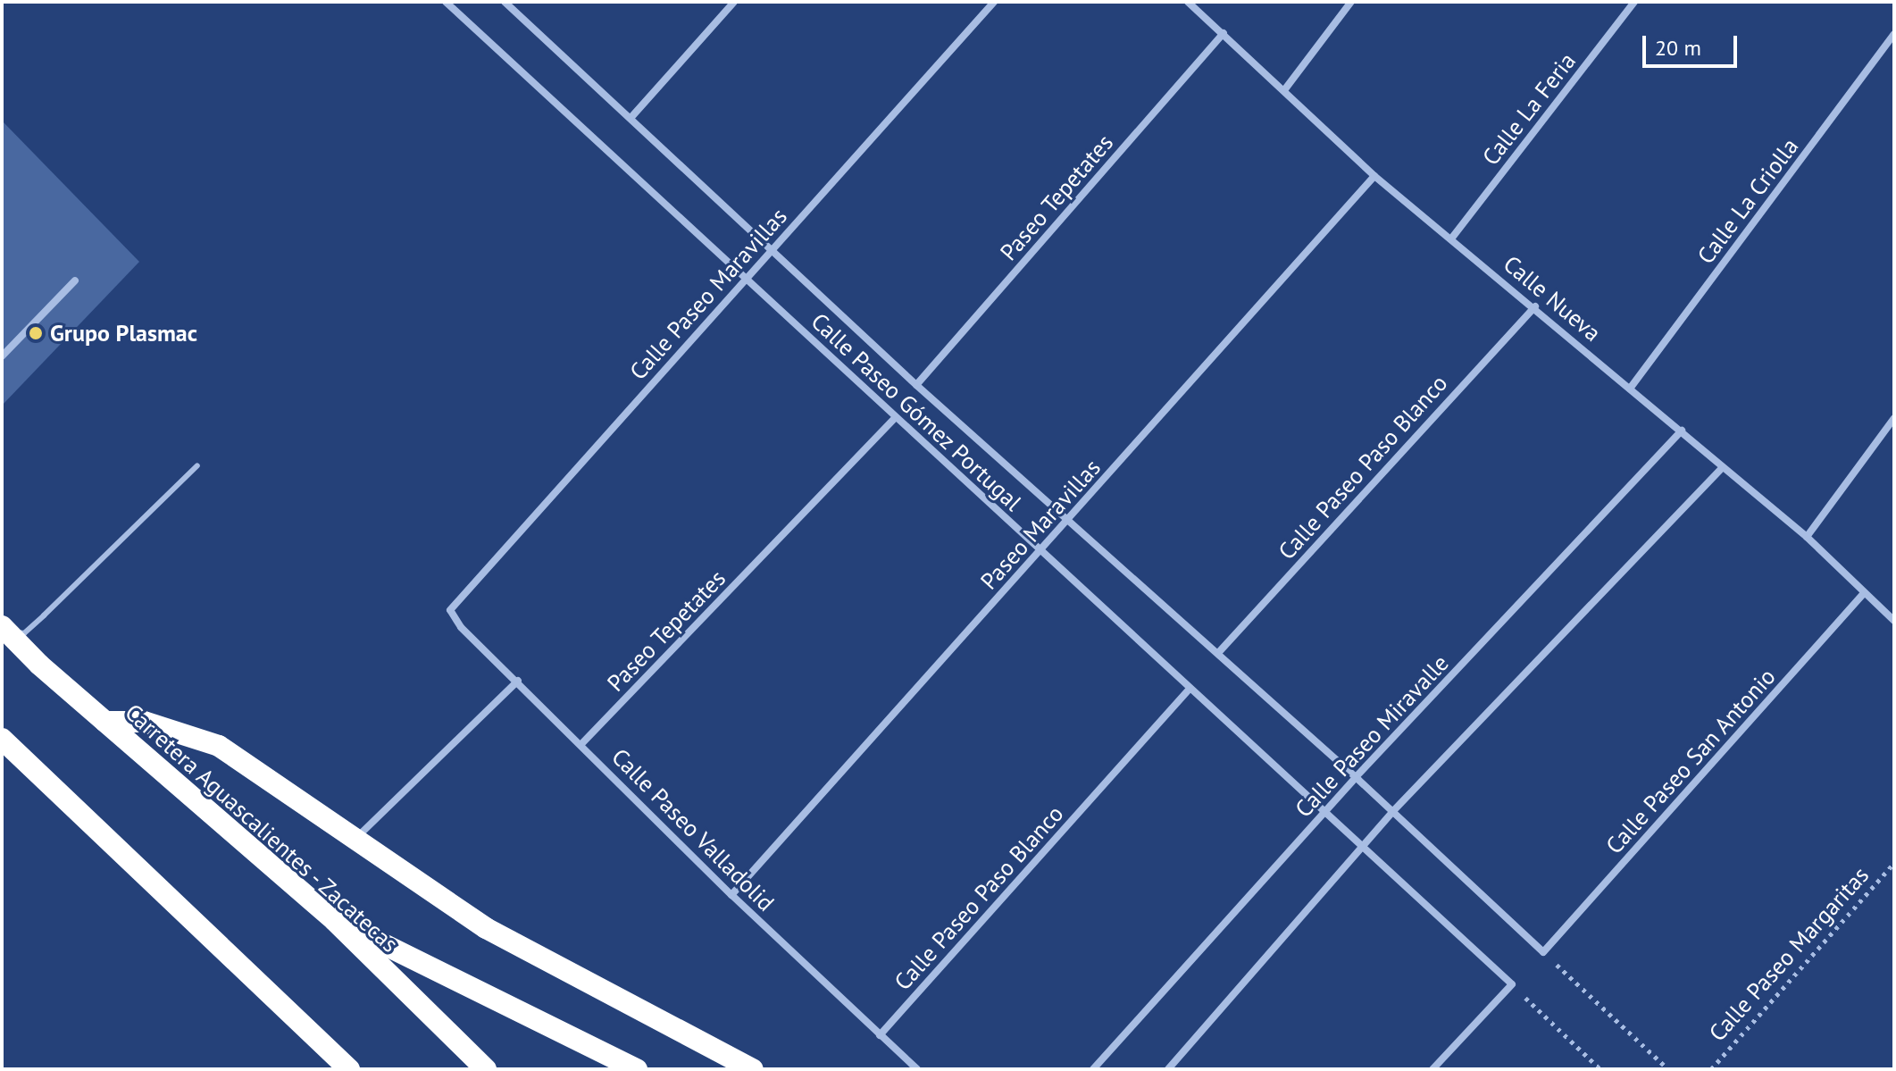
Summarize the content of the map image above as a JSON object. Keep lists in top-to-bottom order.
{
  "streets": {
    "highway": ["Carretera Aguascalientes - Zacatecas"],
    "street": [
      "Calle La Feria",
      "Paseo Tepetates",
      "Calle La Criolla",
      "Calle Paseo Maravillas",
      "Calle Nueva",
      "Calle Paseo Gómez Portugal",
      "Calle Paseo Paso Blanco",
      "Paseo Maravillas",
      "Calle Paseo Miravalle",
      "Calle Paseo San Antonio",
      "Calle Paseo Valladolid"
    ],
    "path": ["Calle Paseo Margaritas"]
  },
  "crossings": [
    ["Calle La Feria", "Calle Nueva"],
    ["Paseo Tepetates", "Calle Nueva"],
    ["Paseo Tepetates", "Calle Paseo Gómez Portugal"],
    ["Paseo Tepetates", "Calle Paseo Valladolid"],
    ["Calle La Criolla", "Calle Nueva"],
    ["Calle Paseo Maravillas", "Calle Paseo Gómez Portugal"],
    ["Calle Paseo Maravillas", "Calle Paseo Valladolid"],
    ["Calle Nueva", "Calle Paseo Paso Blanco"],
    ["Calle Nueva", "Paseo Maravillas"],
    ["Calle Nueva", "Calle Paseo Miravalle"],
    ["Calle Nueva", "Calle Paseo San Antonio"],
    ["Calle Paseo Gómez Portugal", "Calle Paseo Paso Blanco"],
    ["Calle Paseo Gómez Portugal", "Paseo Maravillas"],
    ["Calle Paseo Gómez Portugal", "Calle Paseo Miravalle"],
    ["Calle Paseo Gómez Portugal", "Calle Paseo San Antonio"],
    ["Calle Paseo Paso Blanco", "Calle Paseo Valladolid"],
    ["Paseo Maravillas", "Calle Paseo Valladolid"]
  ],
  "places": ["Grupo Plasmac"],
  "scale_bar": "20 m"
}
